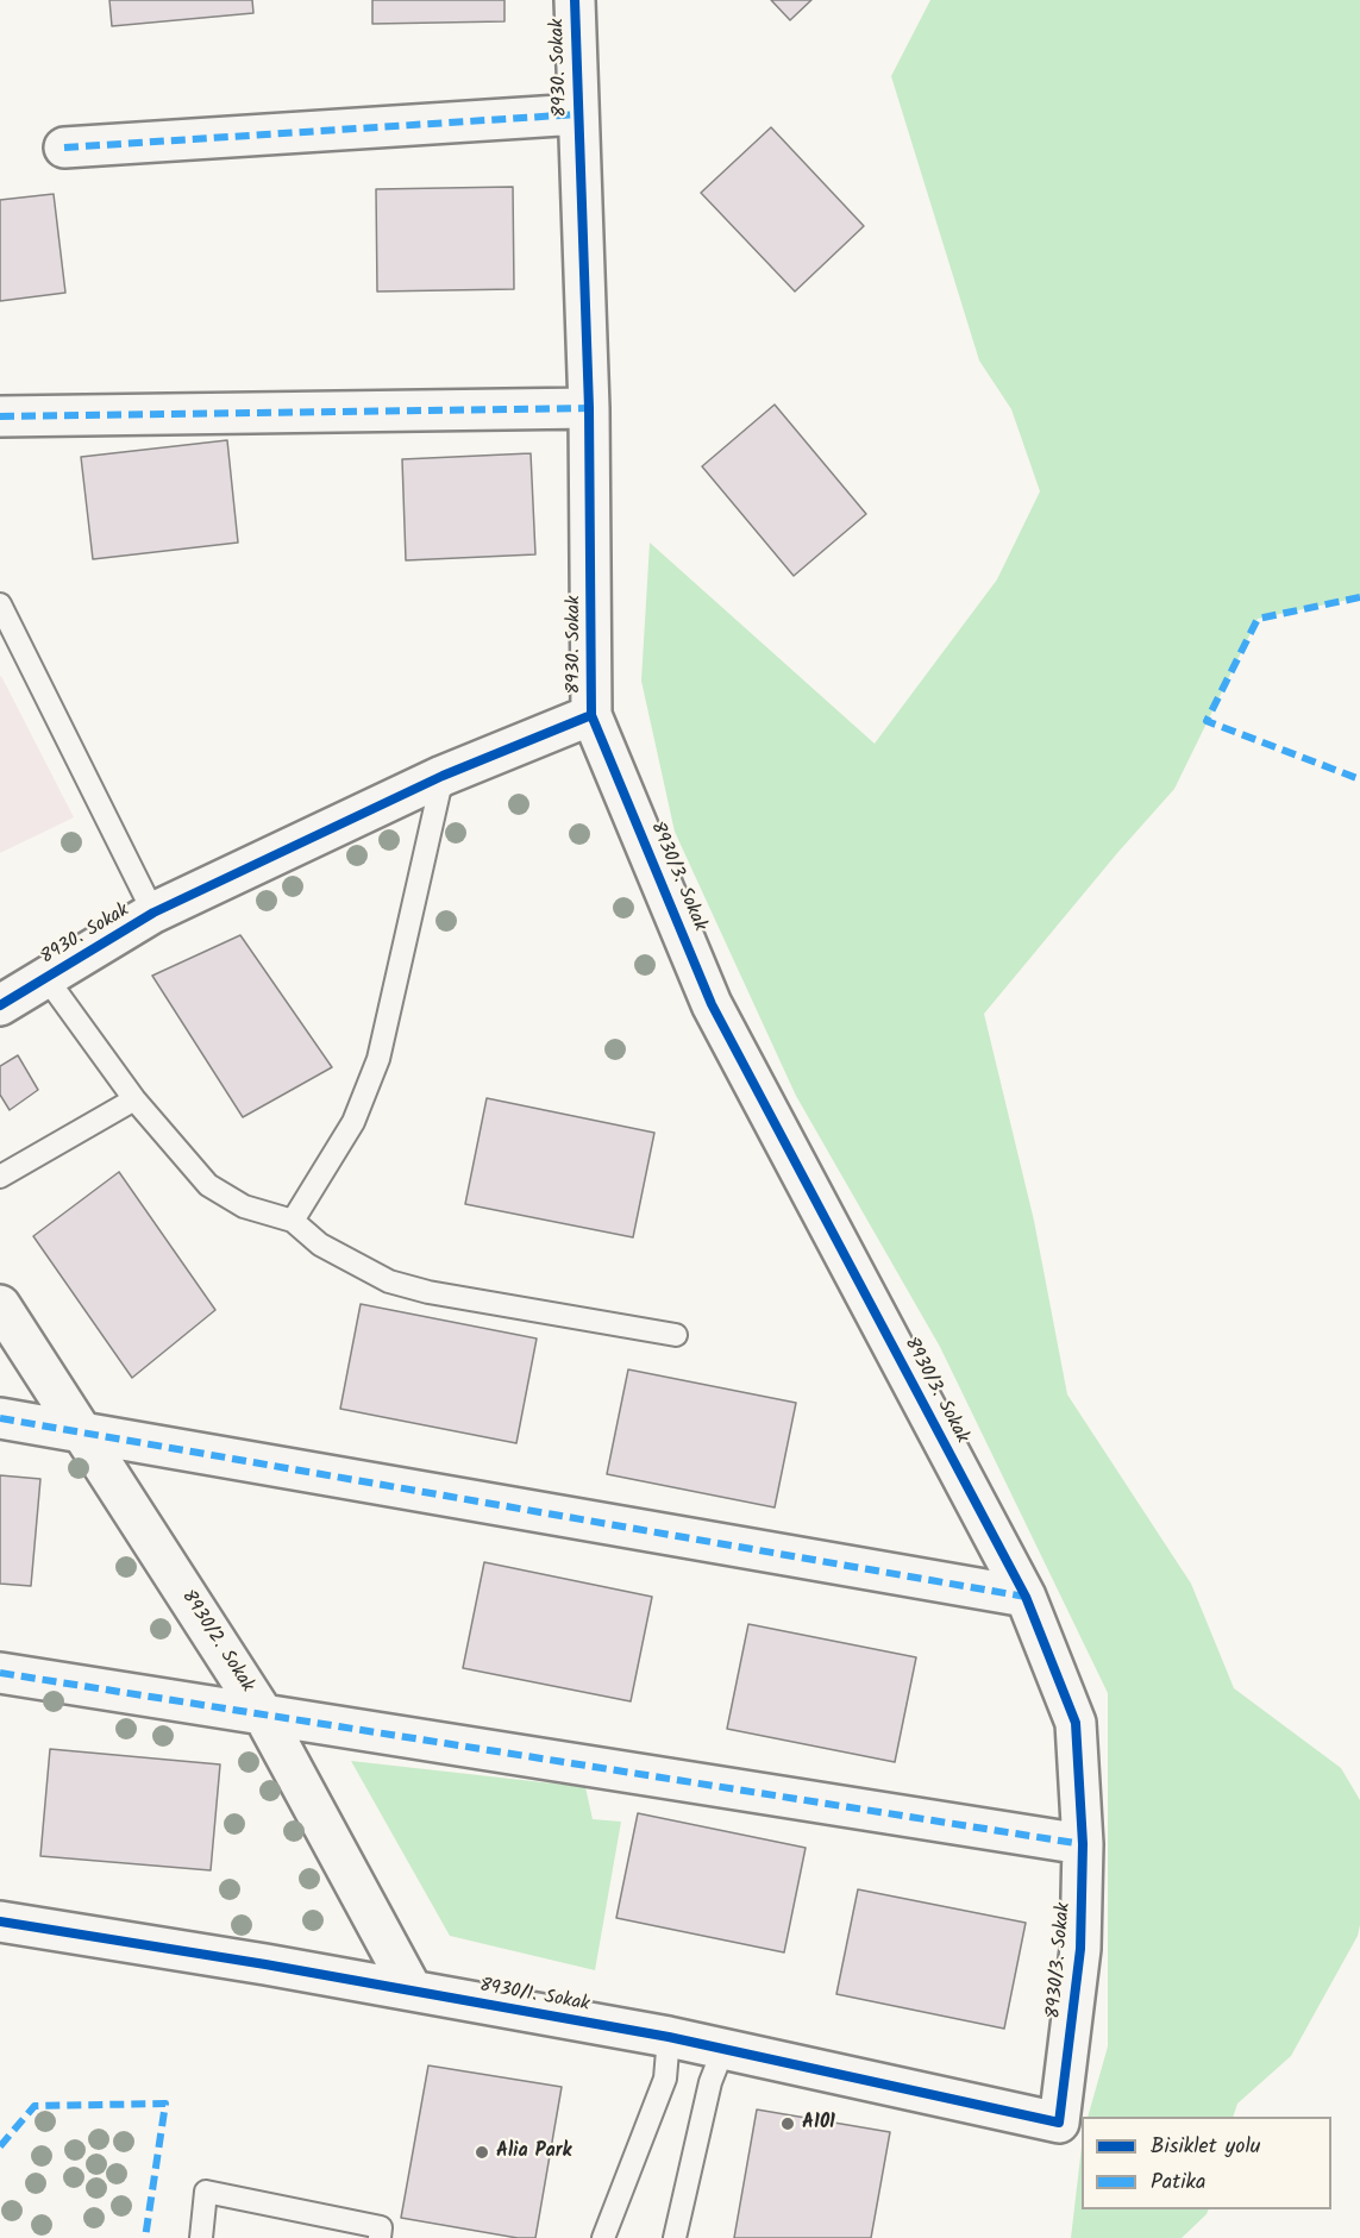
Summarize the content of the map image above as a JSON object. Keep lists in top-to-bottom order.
{
  "streets": {
    "street": [
      "8930. Sokak",
      "8930/3. Sokak",
      "8930/2. Sokak",
      "8930/1. Sokak"
    ]
  },
  "crossings": [
    ["8930. Sokak", "8930/3. Sokak"],
    ["8930/3. Sokak", "8930/1. Sokak"],
    ["8930/2. Sokak", "8930/1. Sokak"]
  ],
  "places": ["A101", "Alia Park"],
  "legend": ["Bisiklet yolu", "Patika"]
}
